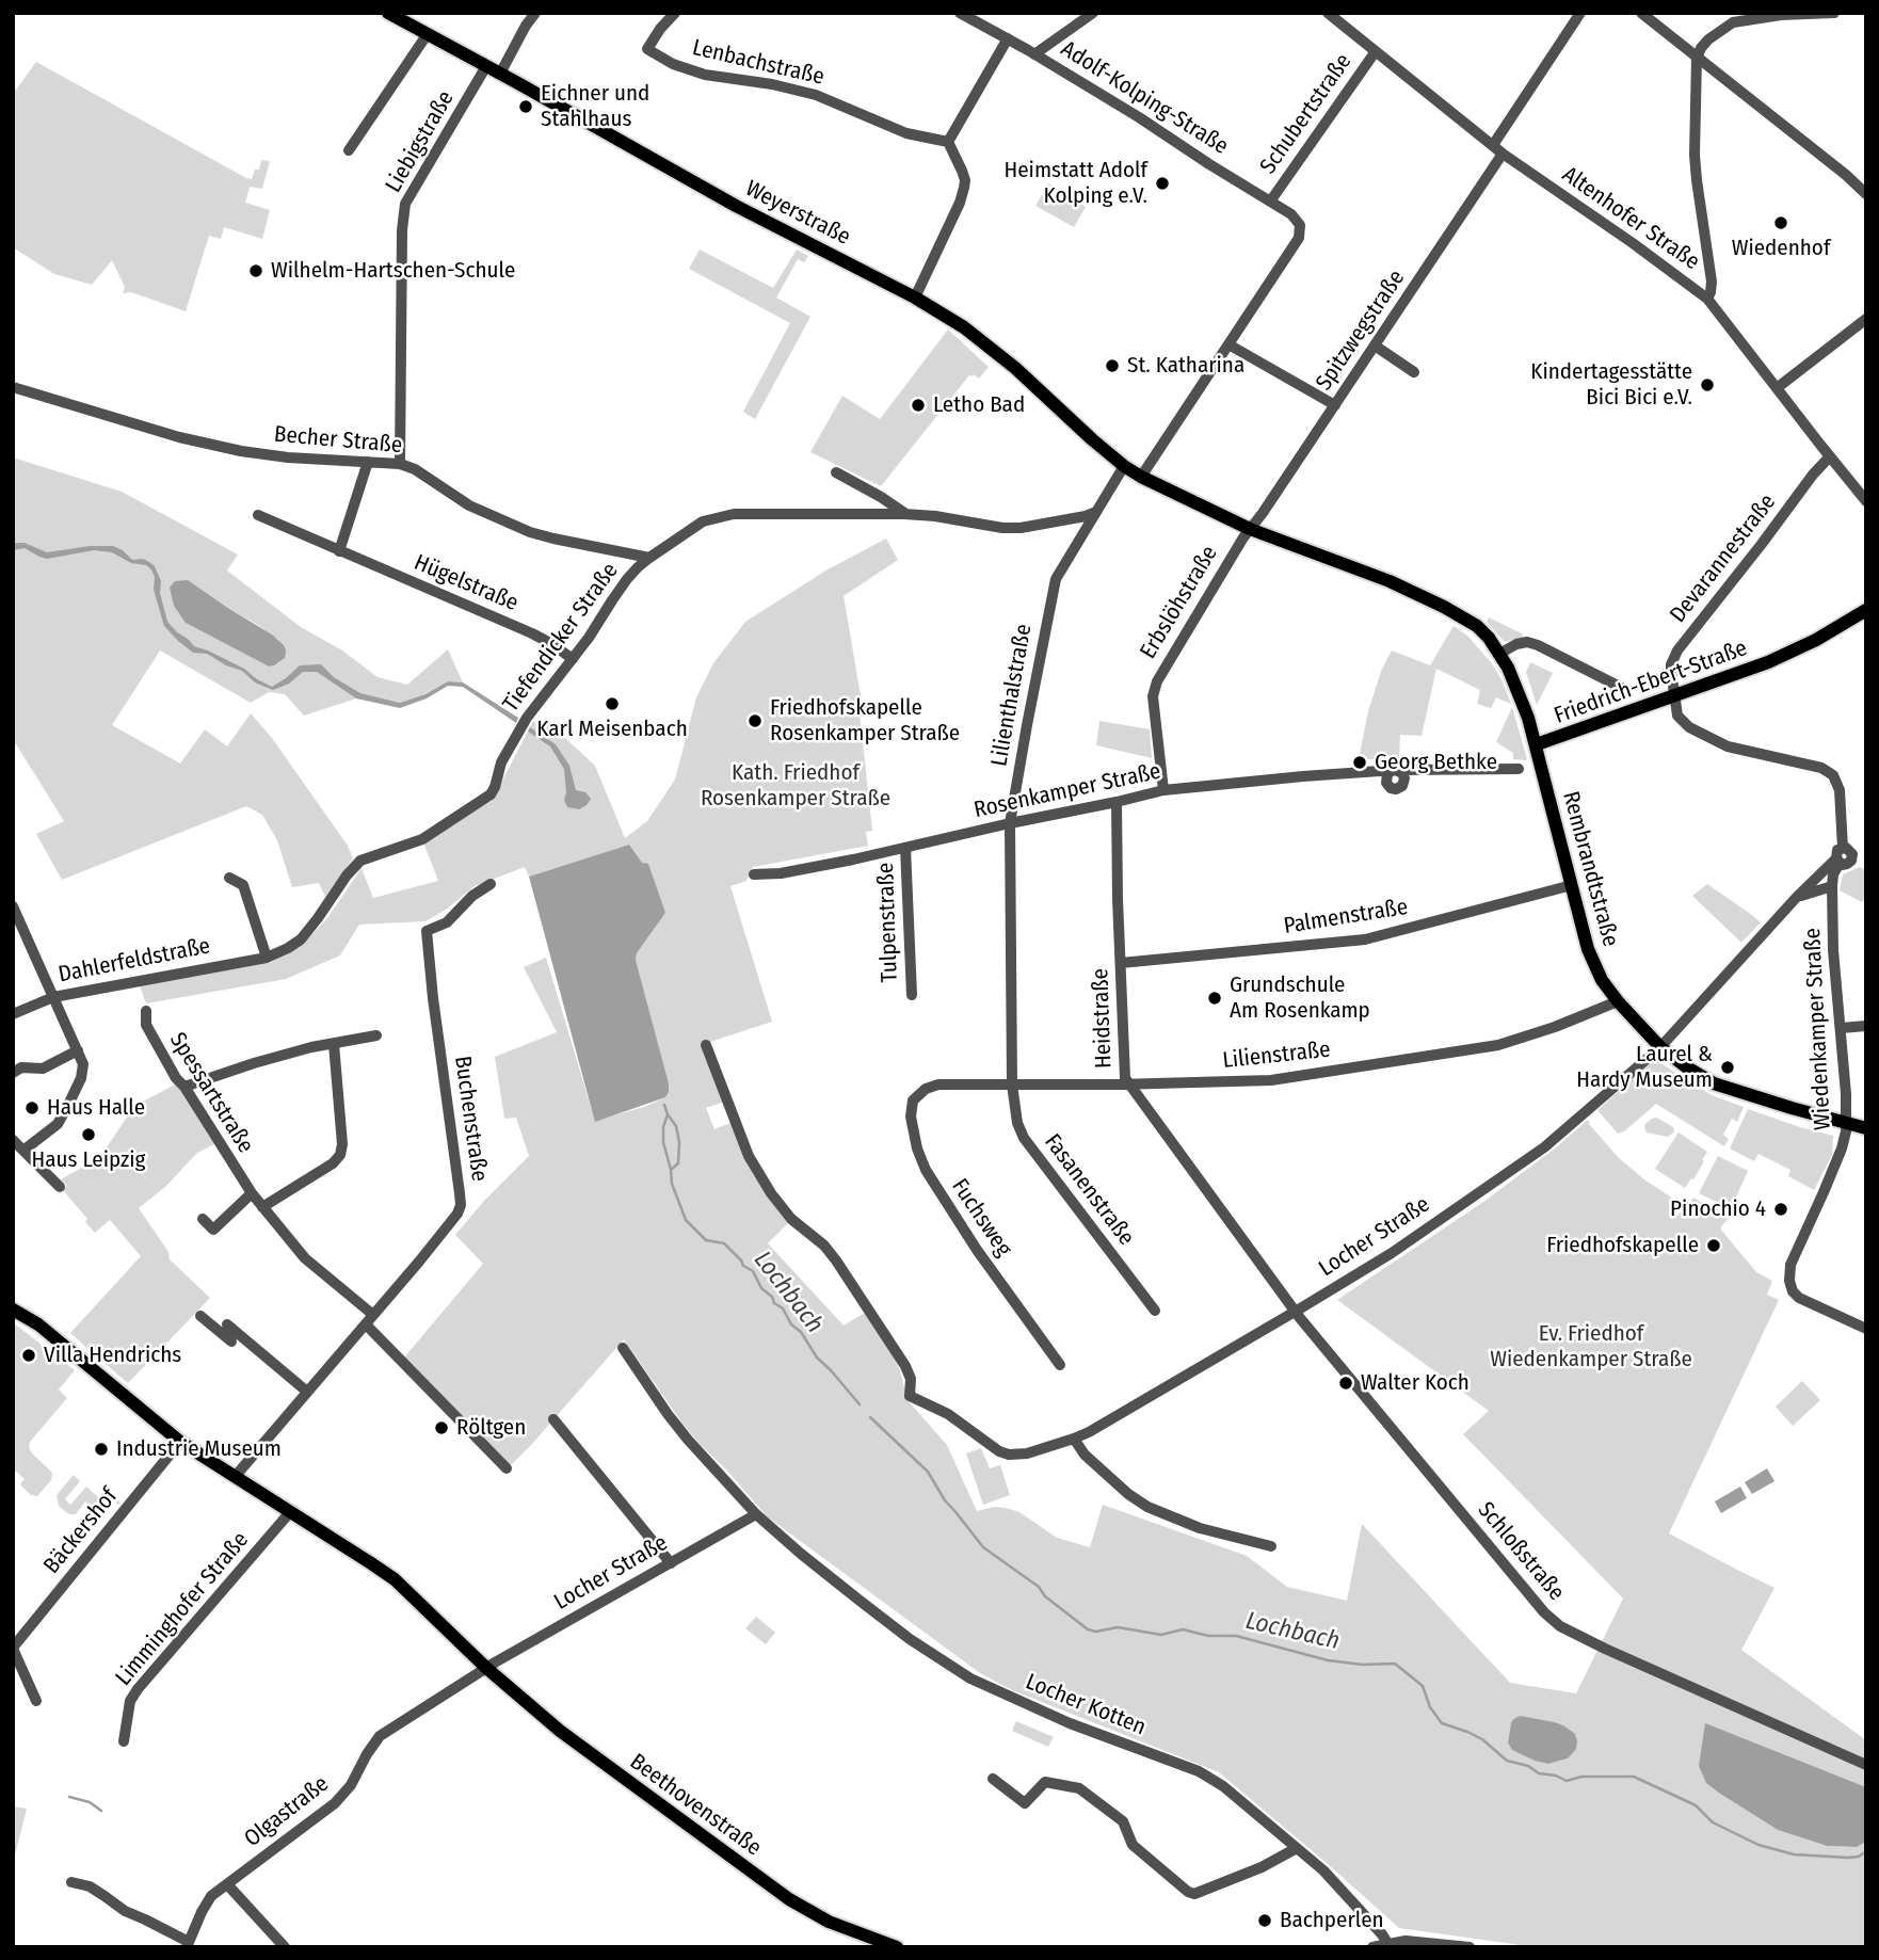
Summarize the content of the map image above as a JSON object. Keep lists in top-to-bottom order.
{
  "streets": {
    "main road": [
      "Weyerstraße",
      "Friedrich-Ebert-Straße",
      "Rembrandtstraße",
      "Beethovenstraße"
    ],
    "street": [
      "Lenbachstraße",
      "Adolf-Kolping-Straße",
      "Schubertstraße",
      "Liebigstraße",
      "Altenhofer Straße",
      "Spitzwegstraße",
      "Becher Straße",
      "Devarannestraße",
      "Hügelstraße",
      "Erbslöhstraße",
      "Tiefendicker Straße",
      "Lilienthalstraße",
      "Rosenkamper Straße",
      "Palmenstraße",
      "Tulpenstraße",
      "Dahlerfeldstraße",
      "Heidstraße",
      "Wiedenkamper Straße",
      "Lilienstraße",
      "Spessartstraße",
      "Buchenstraße",
      "Fasanenstraße",
      "Fuchsweg",
      "Locher Straße",
      "Bäckershof",
      "Schloßstraße",
      "Limminghofer Straße",
      "Locher Kotten",
      "Olgastraße"
    ]
  },
  "crossings": [
    ["Adolf-Kolping-Straße", "Schubertstraße"],
    ["Schubertstraße", "Altenhofer Straße"],
    ["Liebigstraße", "Weyerstraße"],
    ["Liebigstraße", "Becher Straße"],
    ["Weyerstraße", "Friedrich-Ebert-Straße"],
    ["Weyerstraße", "Lilienthalstraße"],
    ["Altenhofer Straße", "Spitzwegstraße"],
    ["Altenhofer Straße", "Devarannestraße"],
    ["Spitzwegstraße", "Erbslöhstraße"],
    ["Spitzwegstraße", "Friedrich-Ebert-Straße"],
    ["Becher Straße", "Tiefendicker Straße"],
    ["Devarannestraße", "Friedrich-Ebert-Straße"],
    ["Hügelstraße", "Tiefendicker Straße"],
    ["Erbslöhstraße", "Friedrich-Ebert-Straße"],
    ["Erbslöhstraße", "Rosenkamper Straße"],
    ["Tiefendicker Straße", "Lilienthalstraße"],
    ["Tiefendicker Straße", "Dahlerfeldstraße"],
    ["Friedrich-Ebert-Straße", "Lilienthalstraße"],
    ["Friedrich-Ebert-Straße", "Rembrandtstraße"],
    ["Lilienthalstraße", "Rosenkamper Straße"],
    ["Lilienthalstraße", "Lilienstraße"],
    ["Lilienthalstraße", "Fasanenstraße"],
    ["Rosenkamper Straße", "Tulpenstraße"],
    ["Rosenkamper Straße", "Heidstraße"],
    ["Rembrandtstraße", "Palmenstraße"],
    ["Rembrandtstraße", "Wiedenkamper Straße"],
    ["Rembrandtstraße", "Lilienstraße"],
    ["Rembrandtstraße", "Locher Straße"],
    ["Palmenstraße", "Heidstraße"],
    ["Heidstraße", "Lilienstraße"],
    ["Heidstraße", "Locher Straße"],
    ["Heidstraße", "Schloßstraße"],
    ["Wiedenkamper Straße", "Locher Straße"],
    ["Lilienstraße", "Fasanenstraße"],
    ["Lilienstraße", "Fuchsweg"],
    ["Spessartstraße", "Buchenstraße"],
    ["Buchenstraße", "Beethovenstraße"],
    ["Locher Straße", "Schloßstraße"],
    ["Locher Straße", "Locher Kotten"],
    ["Locher Straße", "Beethovenstraße"],
    ["Locher Straße", "Olgastraße"],
    ["Bäckershof", "Beethovenstraße"],
    ["Limminghofer Straße", "Beethovenstraße"],
    ["Beethovenstraße", "Olgastraße"]
  ],
  "water": ["Lochbach"],
  "parks": ["Kath. Friedhof Rosenkamper Straße", "Ev. Friedhof Wiedenkamper Straße"],
  "places": [
    "Eichner und Stahlhaus",
    "Heimstatt Adolf Kolping e.V.",
    "Wiedenhof",
    "Wilhelm-Hartschen-Schule",
    "St. Katharina",
    "Kindertagesstätte Bici Bici e.V.",
    "Letho Bad",
    "Karl Meisenbach",
    "Friedhofskapelle Rosenkamper Straße",
    "Georg Bethke",
    "Grundschule Am Rosenkamp",
    "Laurel & Hardy Museum",
    "Haus Halle",
    "Haus Leipzig",
    "Pinochio 4",
    "Friedhofskapelle",
    "Villa Hendrichs",
    "Walter Koch",
    "Röltgen",
    "Industrie Museum",
    "Bachperlen"
  ]
}
